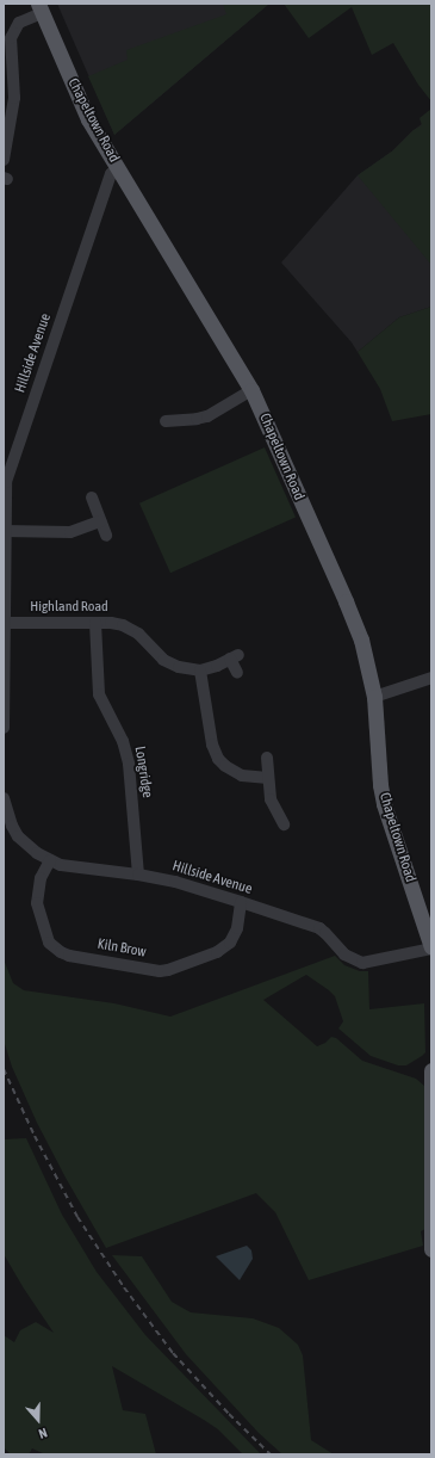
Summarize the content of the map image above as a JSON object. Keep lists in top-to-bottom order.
{
  "streets": {
    "main road": ["Chapeltown Road"],
    "street": [
      "Hillside Avenue",
      "Highland Road",
      "Longridge",
      "Kiln Brow"
    ]
  },
  "crossings": [
    ["Chapeltown Road", "Hillside Avenue"],
    ["Hillside Avenue", "Highland Road"],
    ["Hillside Avenue", "Longridge"],
    ["Hillside Avenue", "Kiln Brow"],
    ["Highland Road", "Longridge"]
  ],
  "north": "bottom"
}
